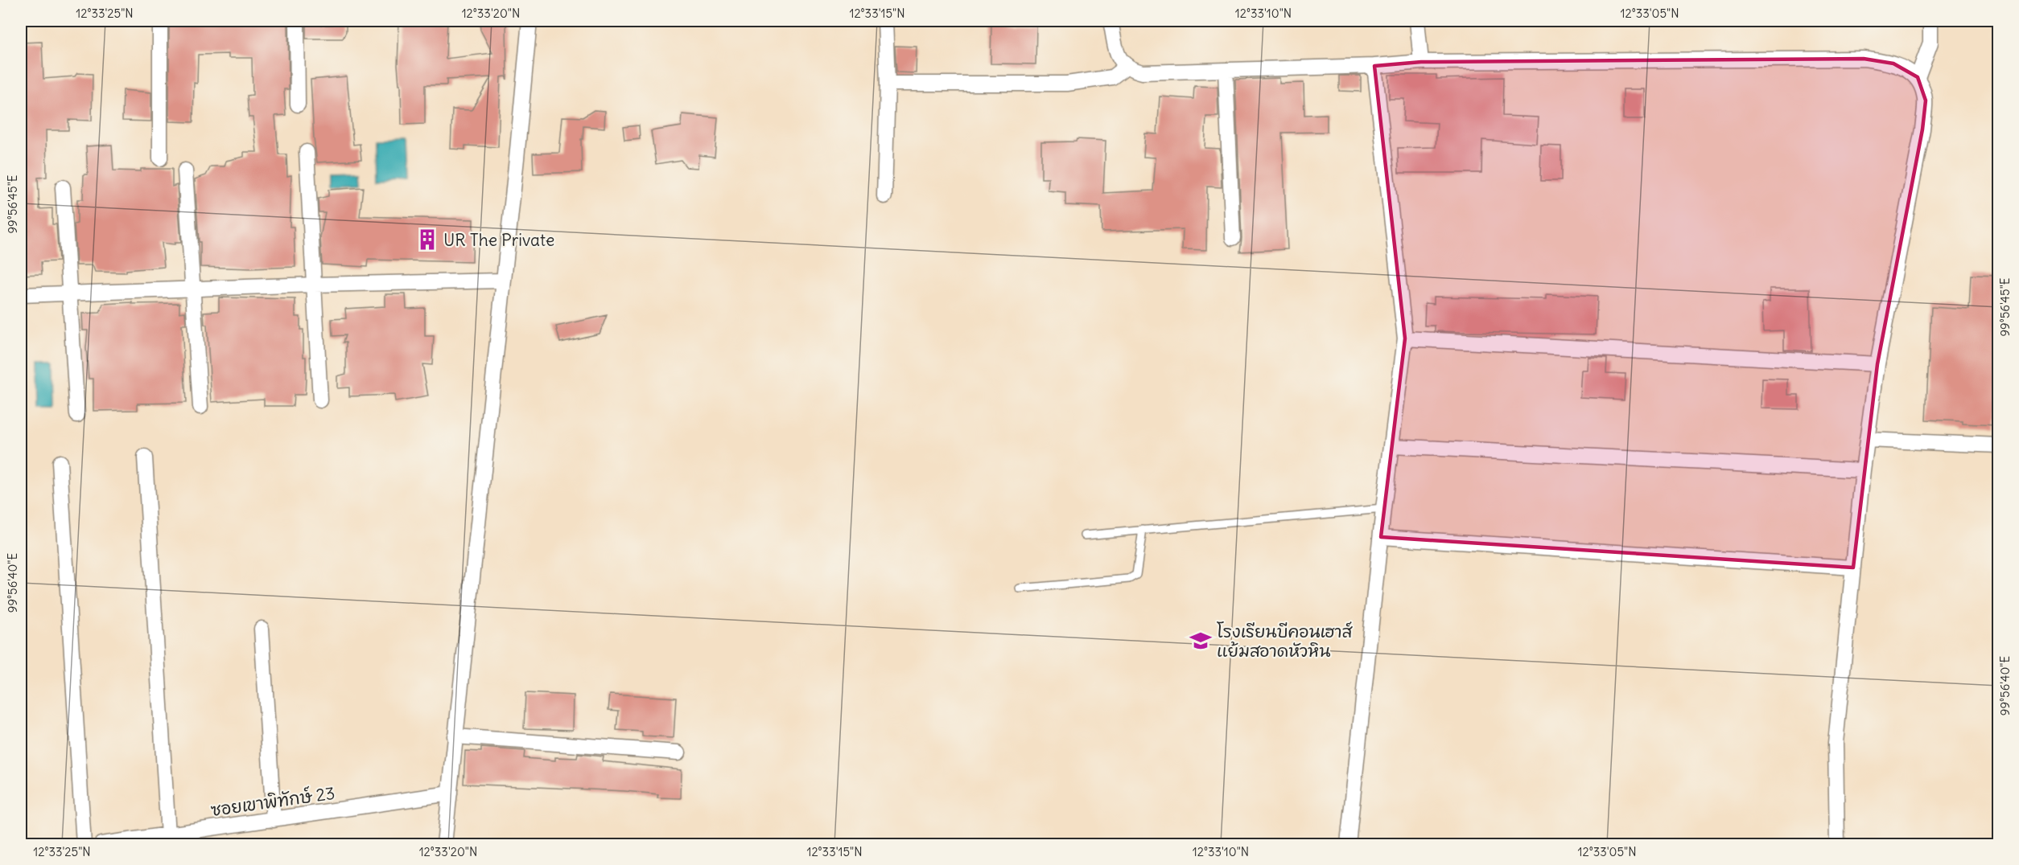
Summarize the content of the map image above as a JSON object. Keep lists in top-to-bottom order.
{
  "streets": {
    "street": ["ซอยเขาพิทักษ์ 23"]
  },
  "places": {
    "building": ["UR The Private"],
    "school or university": ["โรงเรียนบีคอนเฮาส์ แย้มสอาดหัวหิน"]
  },
  "coordinates": [
    "12°33'25\"N",
    "12°33'20\"N",
    "12°33'15\"N",
    "12°33'10\"N",
    "12°33'05\"N",
    "99°56'45\"E",
    "99°56'40\"E"
  ]
}
